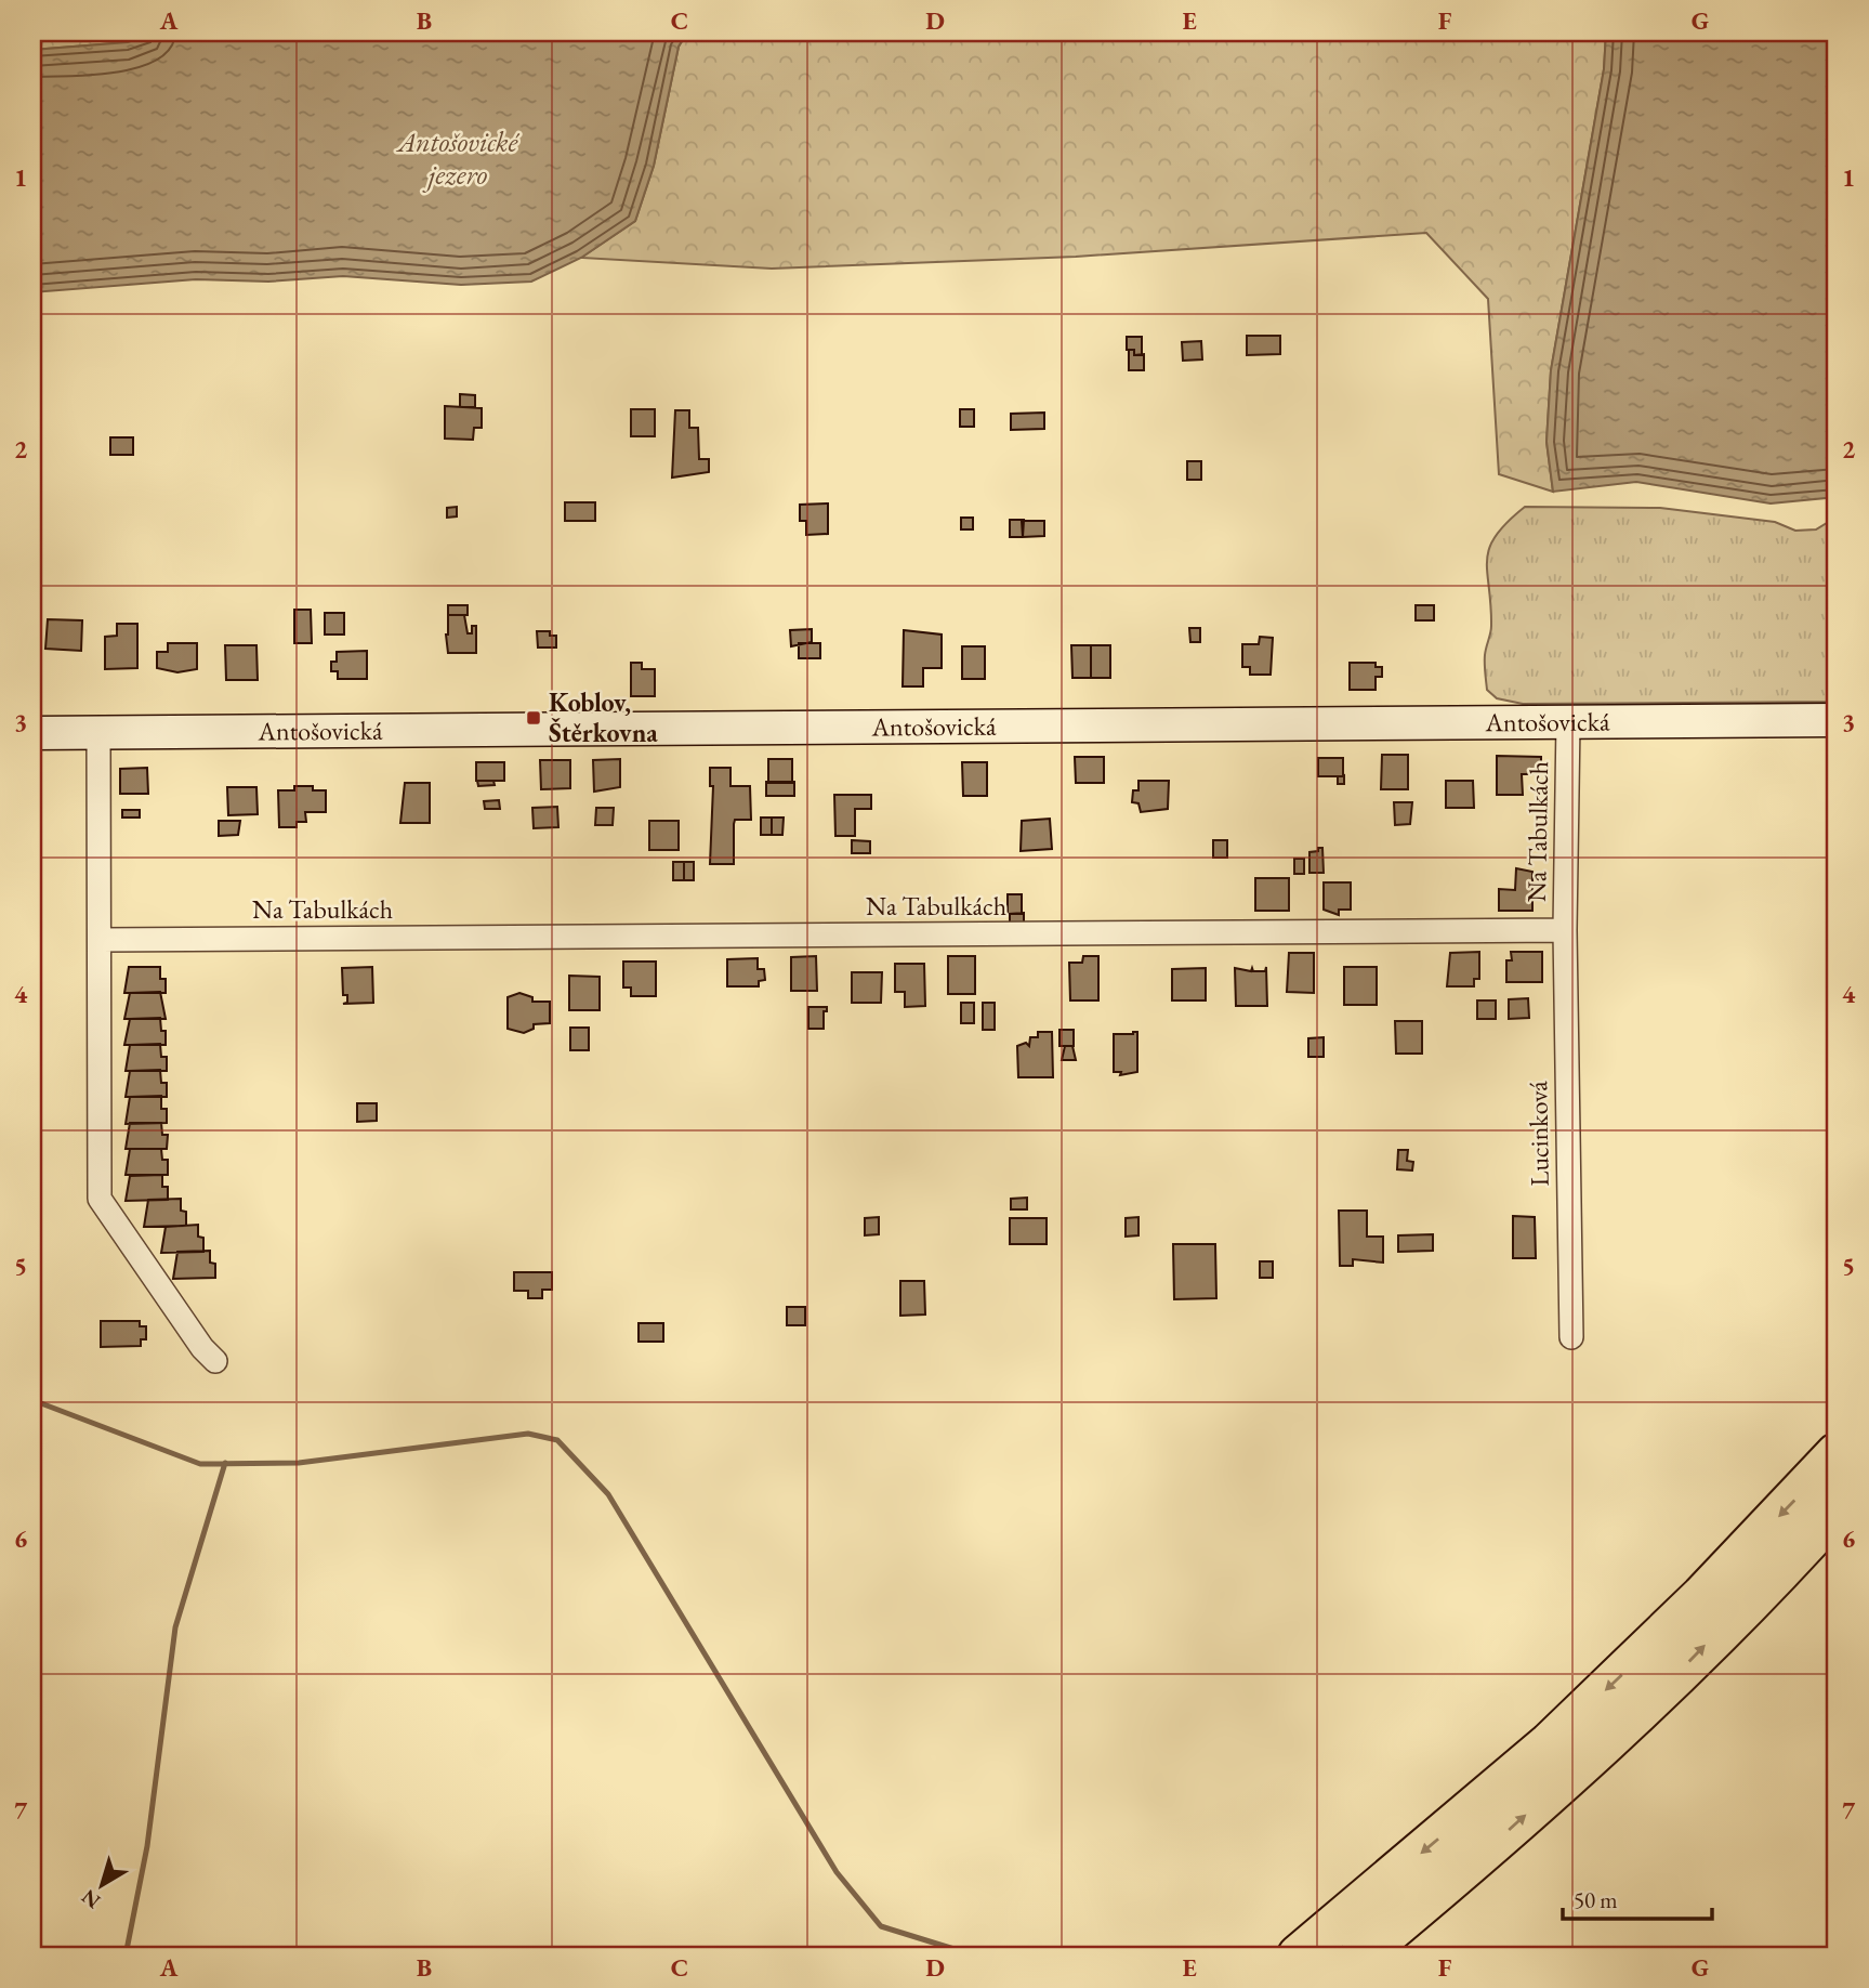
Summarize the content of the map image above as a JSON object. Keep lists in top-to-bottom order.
{
  "streets": {
    "street": ["Antošovická", "Na Tabulkách", "Lucinková"]
  },
  "crossings": [
    ["Antošovická", "Na Tabulkách"],
    ["Na Tabulkách", "Lucinková"]
  ],
  "water": ["Antošovické jezero"],
  "places": {
    "transit": ["Koblov, Štěrkovna"]
  },
  "scale_bar": "50 m",
  "north": "bottom left",
  "grid": {
    "columns": [
      "A",
      "B",
      "C",
      "D",
      "E",
      "F",
      "G"
    ],
    "rows": [
      "1",
      "2",
      "3",
      "4",
      "5",
      "6",
      "7"
    ]
  }
}
